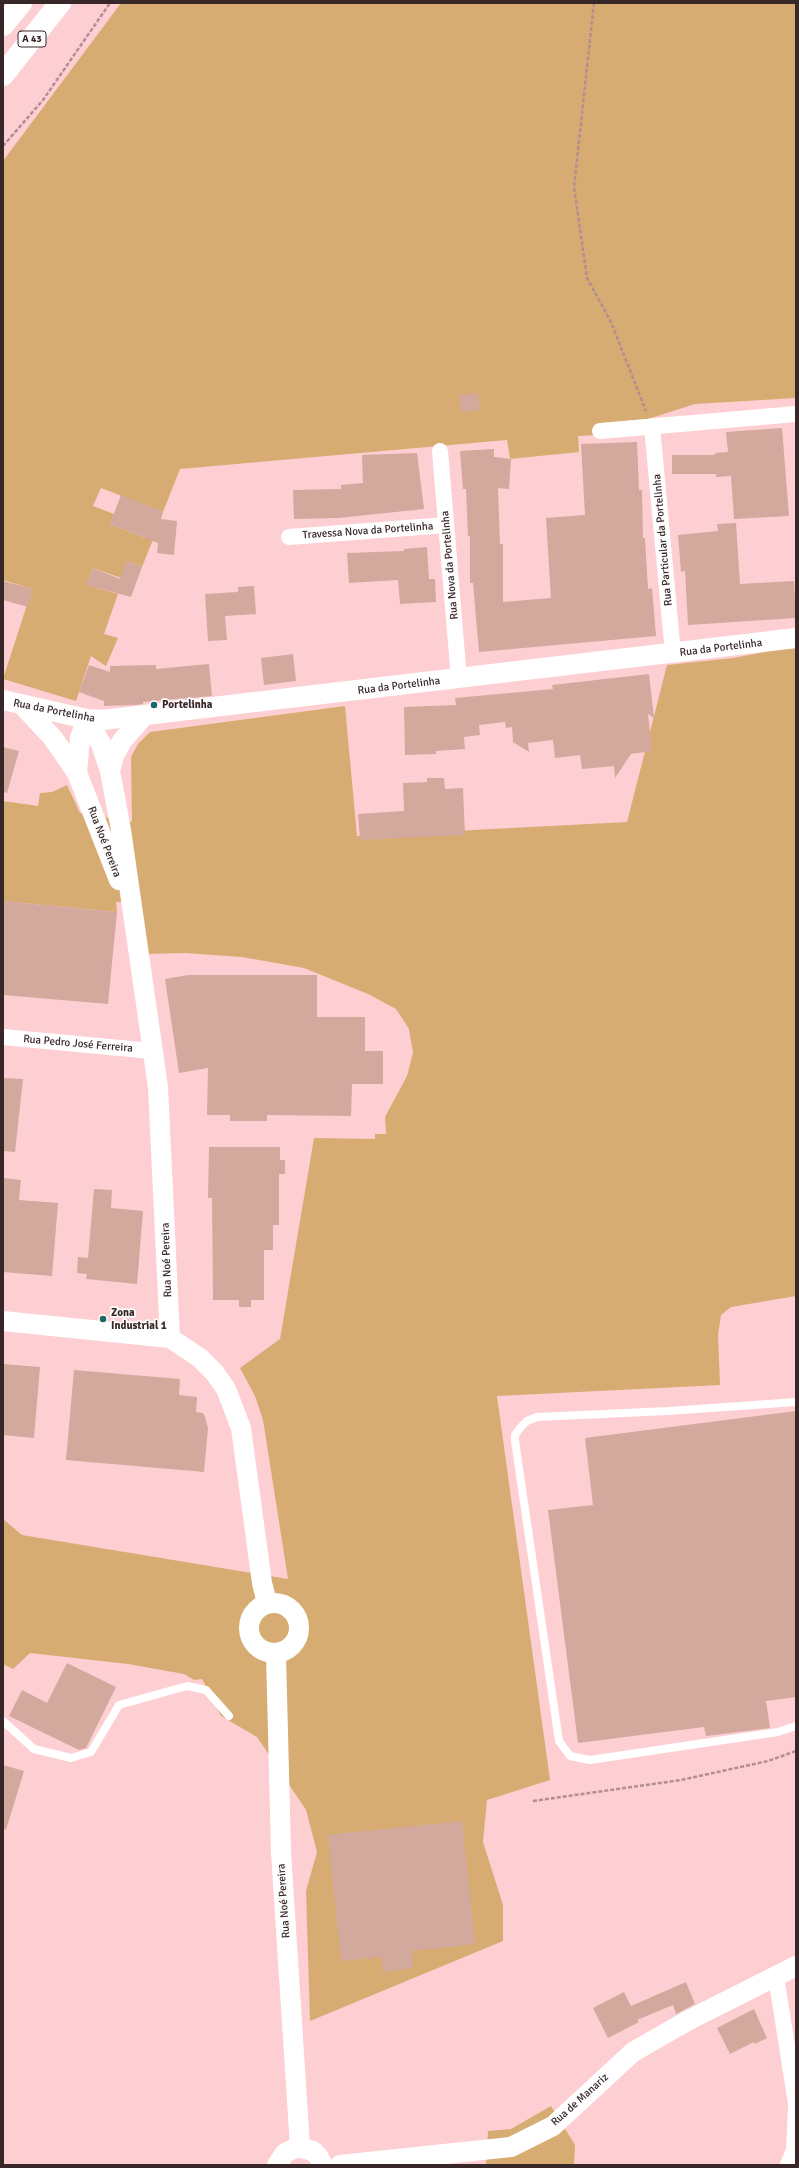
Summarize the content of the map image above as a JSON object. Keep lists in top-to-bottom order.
{
  "streets": {
    "highway": ["A 43"],
    "street": [
      "Travessa Nova da Portelinha",
      "Rua Particular da Portelinha",
      "Rua Nova da Portelinha",
      "Rua da Portelinha",
      "Rua Noé Pereira",
      "Rua Pedro José Ferreira",
      "Rua de Manariz"
    ]
  },
  "crossings": [
    ["Travessa Nova da Portelinha", "Rua Nova da Portelinha"],
    ["Rua Particular da Portelinha", "Rua da Portelinha"],
    ["Rua Nova da Portelinha", "Rua da Portelinha"],
    ["Rua da Portelinha", "Rua Noé Pereira"],
    ["Rua Noé Pereira", "Rua Pedro José Ferreira"]
  ],
  "places": ["Portelinha", "Zona Industrial 1"]
}
